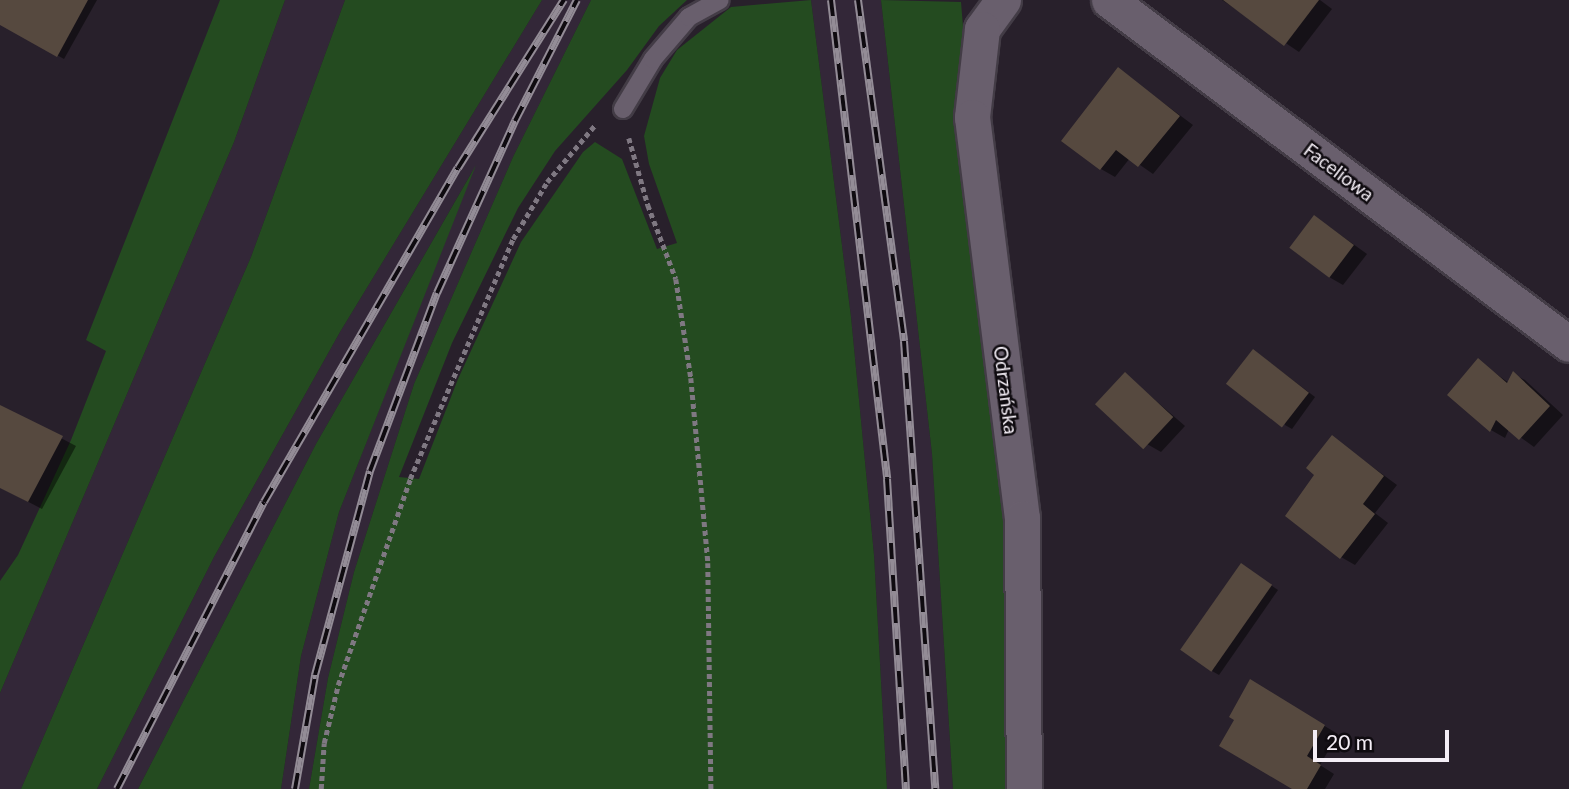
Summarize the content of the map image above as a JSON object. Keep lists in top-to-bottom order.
{
  "streets": {
    "street": ["Faceliowa", "Odrzańska"]
  },
  "scale_bar": "20 m"
}
